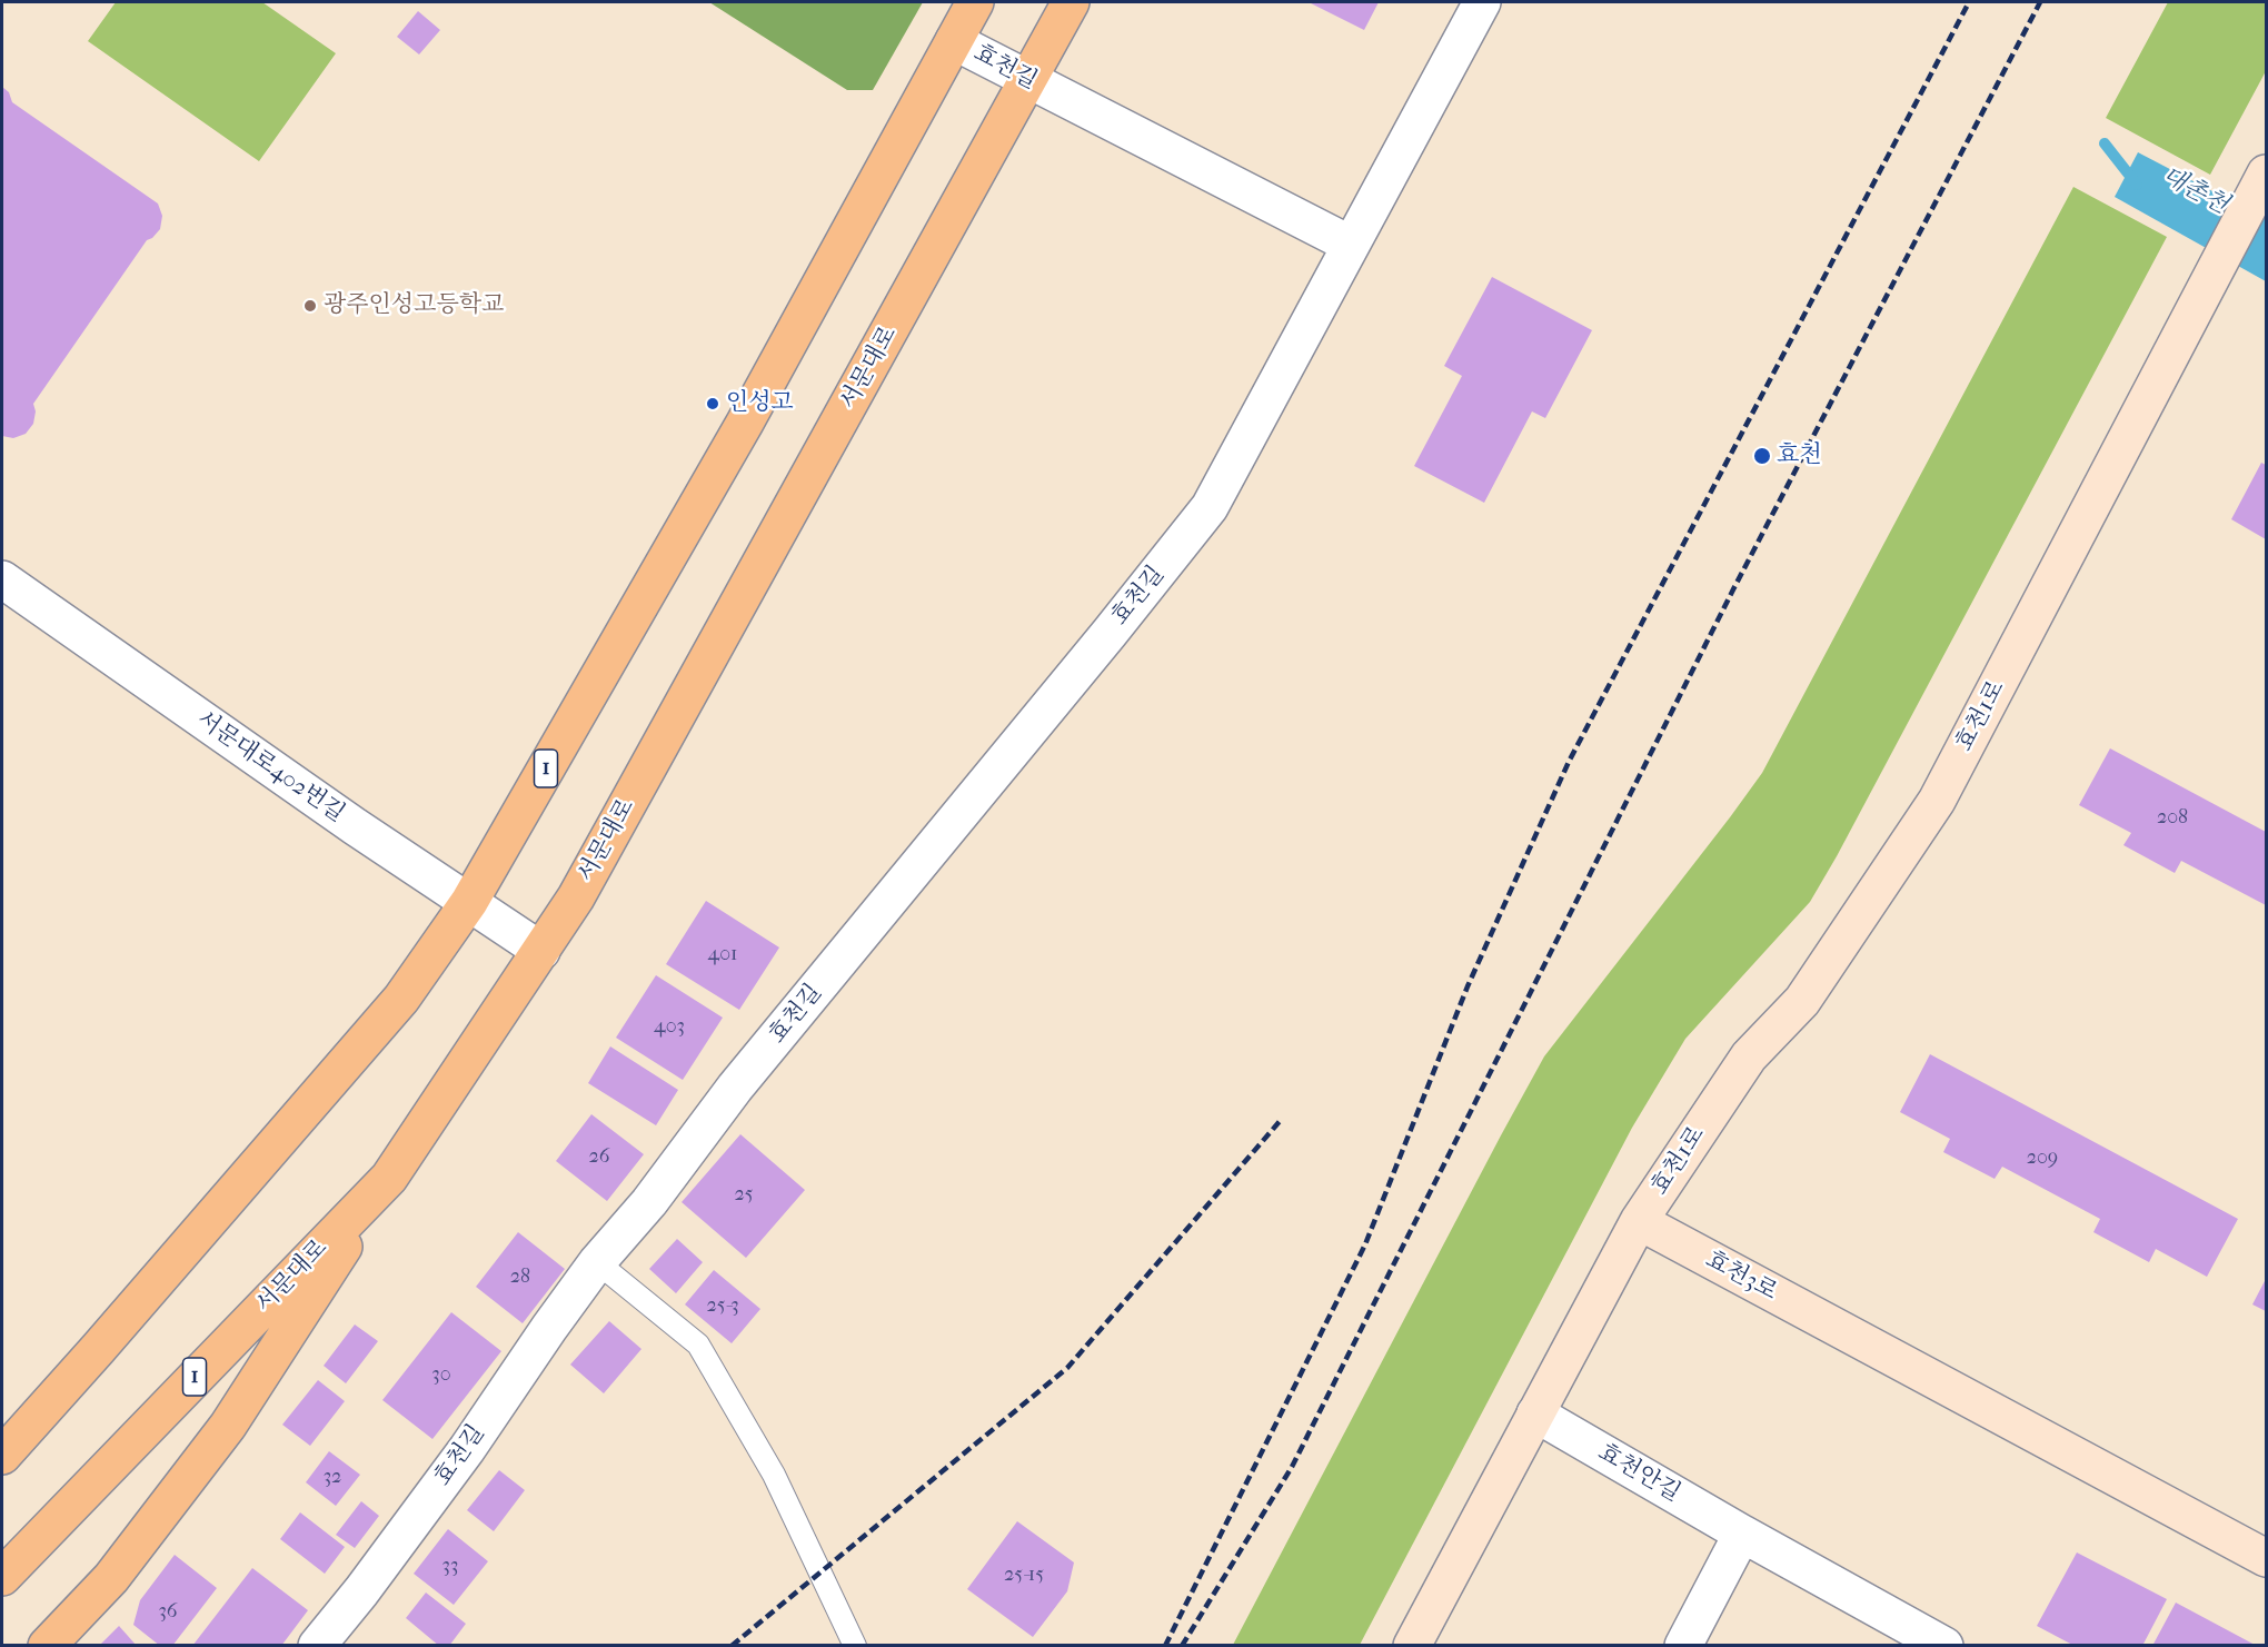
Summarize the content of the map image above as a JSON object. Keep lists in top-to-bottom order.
{
  "streets": {
    "main road": ["서문대로", "1"],
    "street": [
      "효천길",
      "효천1로",
      "서문대로402번길",
      "효천3로",
      "효천안길"
    ]
  },
  "crossings": [
    ["효천길", "서문대로"],
    ["효천길", "1"],
    ["서문대로", "서문대로402번길"],
    ["효천1로", "효천3로"],
    ["서문대로402번길", "1"]
  ],
  "water": ["대촌천"],
  "places": ["광주인성고등학교", "인성고", "효천"],
  "house_numbers": [
    "208",
    "401",
    "403",
    "26",
    "209",
    "25",
    "28",
    "25-3",
    "30",
    "32",
    "33",
    "25-15",
    "36"
  ]
}
